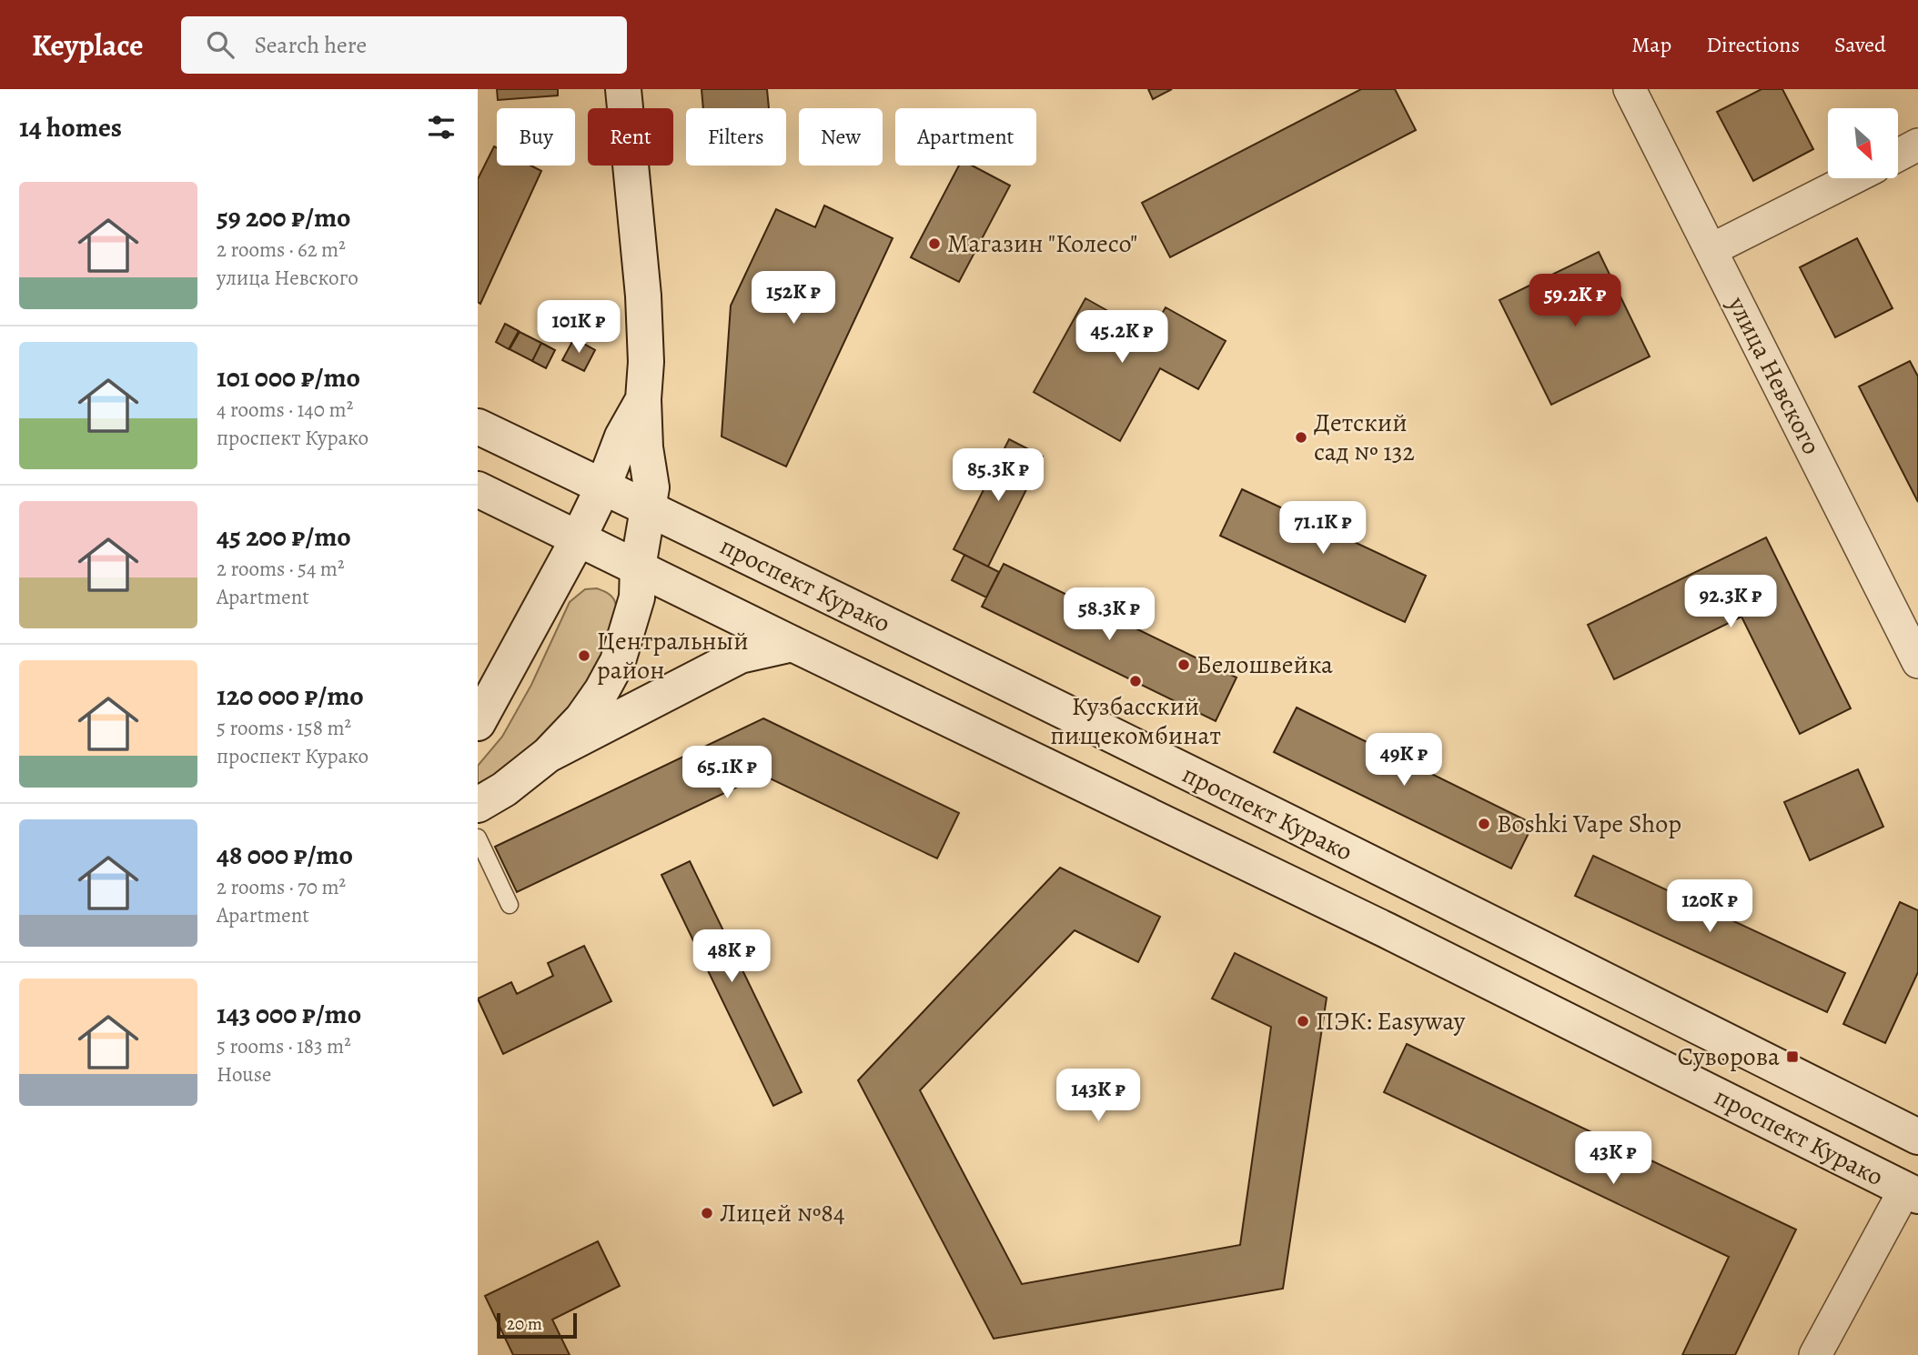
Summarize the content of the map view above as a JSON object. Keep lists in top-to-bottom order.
{
  "streets": {
    "main road": ["проспект Курако"],
    "street": ["улица Невского"]
  },
  "places": {
    "other": [
      "Магазин \"Колесо\"",
      "Детский сад № 132",
      "Центральный район",
      "Белошвейка",
      "Кузбасский пищекомбинат",
      "Boshki Vape Shop",
      "ПЭК: Easyway",
      "Лицей №84"
    ],
    "transit": ["Суворова"]
  },
  "scale_bar": "20 m",
  "north": "bottom right",
  "page": {
    "header": "Keyplace",
    "search": "Search here",
    "nav": ["Map", "Directions", "Saved"],
    "heading": "14 homes",
    "chip": [
      "Buy",
      "Rent",
      "Filters",
      "New",
      "Apartment"
    ],
    "list": [
      {
        "name": "59 200 ₽/mo",
        "note": "2 rooms · 62 m² · улица Невского"
      },
      {
        "name": "101 000 ₽/mo",
        "note": "4 rooms · 140 m² · проспект Курако"
      },
      {
        "name": "45 200 ₽/mo",
        "note": "2 rooms · 54 m² · Apartment"
      },
      {
        "name": "120 000 ₽/mo",
        "note": "5 rooms · 158 m² · проспект Курако"
      },
      {
        "name": "48 000 ₽/mo",
        "note": "2 rooms · 70 m² · Apartment"
      },
      {
        "name": "143 000 ₽/mo",
        "note": "5 rooms · 183 m² · House"
      }
    ],
    "price": [
      "152K ₽",
      "59.2K ₽",
      "101K ₽",
      "45.2K ₽",
      "85.3K ₽",
      "71.1K ₽",
      "92.3K ₽",
      "58.3K ₽",
      "49K ₽",
      "65.1K ₽",
      "120K ₽",
      "48K ₽",
      "143K ₽",
      "43K ₽"
    ],
    "scale": "20 m"
  }
}
